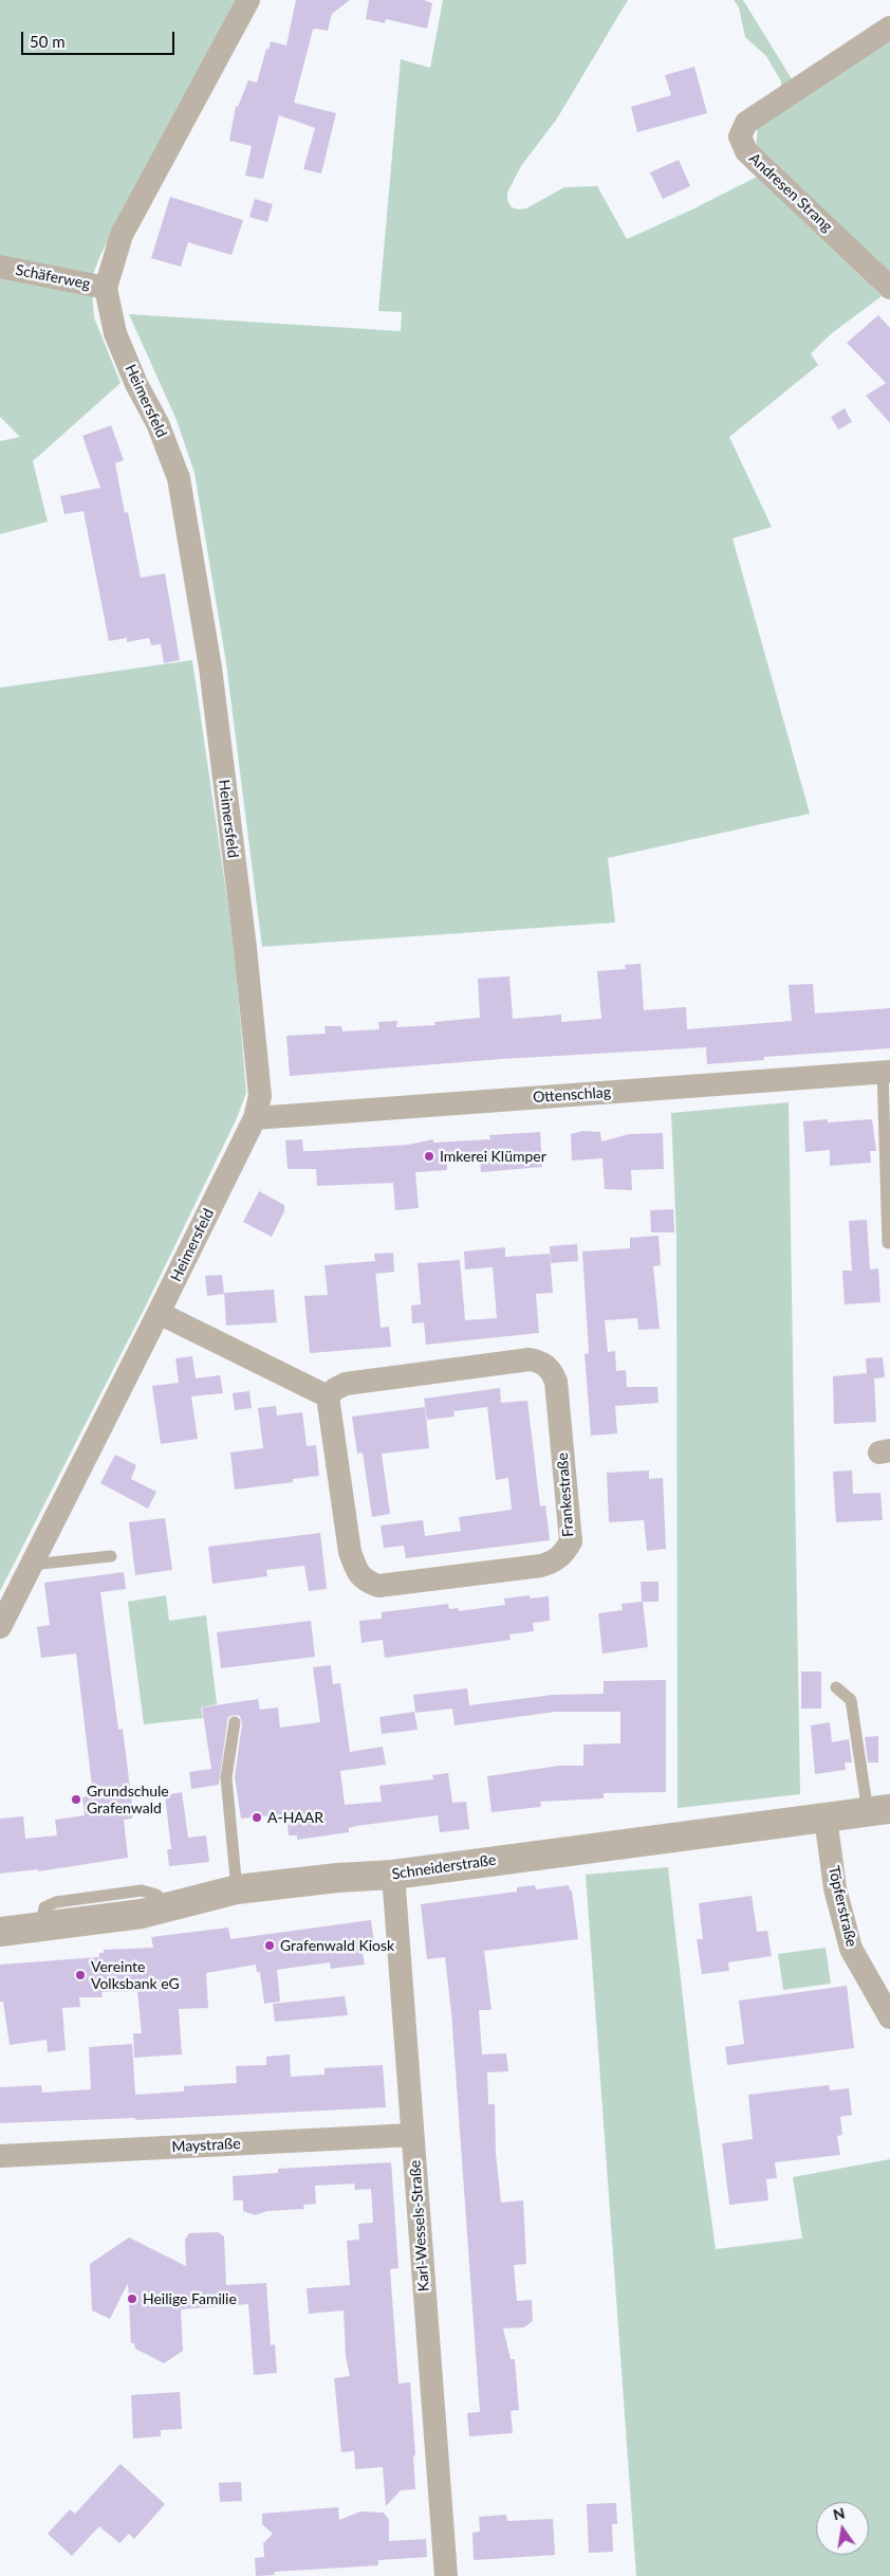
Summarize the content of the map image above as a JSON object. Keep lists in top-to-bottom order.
{
  "streets": {
    "street": [
      "Andresen Strang",
      "Schäferweg",
      "Heimersfeld",
      "Ottenschlag",
      "Frankestraße",
      "Schneiderstraße",
      "Töpferstraße",
      "Maystraße",
      "Karl-Wessels-Straße"
    ]
  },
  "crossings": [
    ["Schäferweg", "Heimersfeld"],
    ["Heimersfeld", "Ottenschlag"],
    ["Schneiderstraße", "Töpferstraße"],
    ["Schneiderstraße", "Karl-Wessels-Straße"],
    ["Maystraße", "Karl-Wessels-Straße"]
  ],
  "places": [
    "Imkerei Klümper",
    "Grundschule Grafenwald",
    "A-HAAR",
    "Grafenwald Kiosk",
    "Vereinte Volksbank eG",
    "Heilige Familie"
  ],
  "scale_bar": "50 m",
  "north": "top"
}
